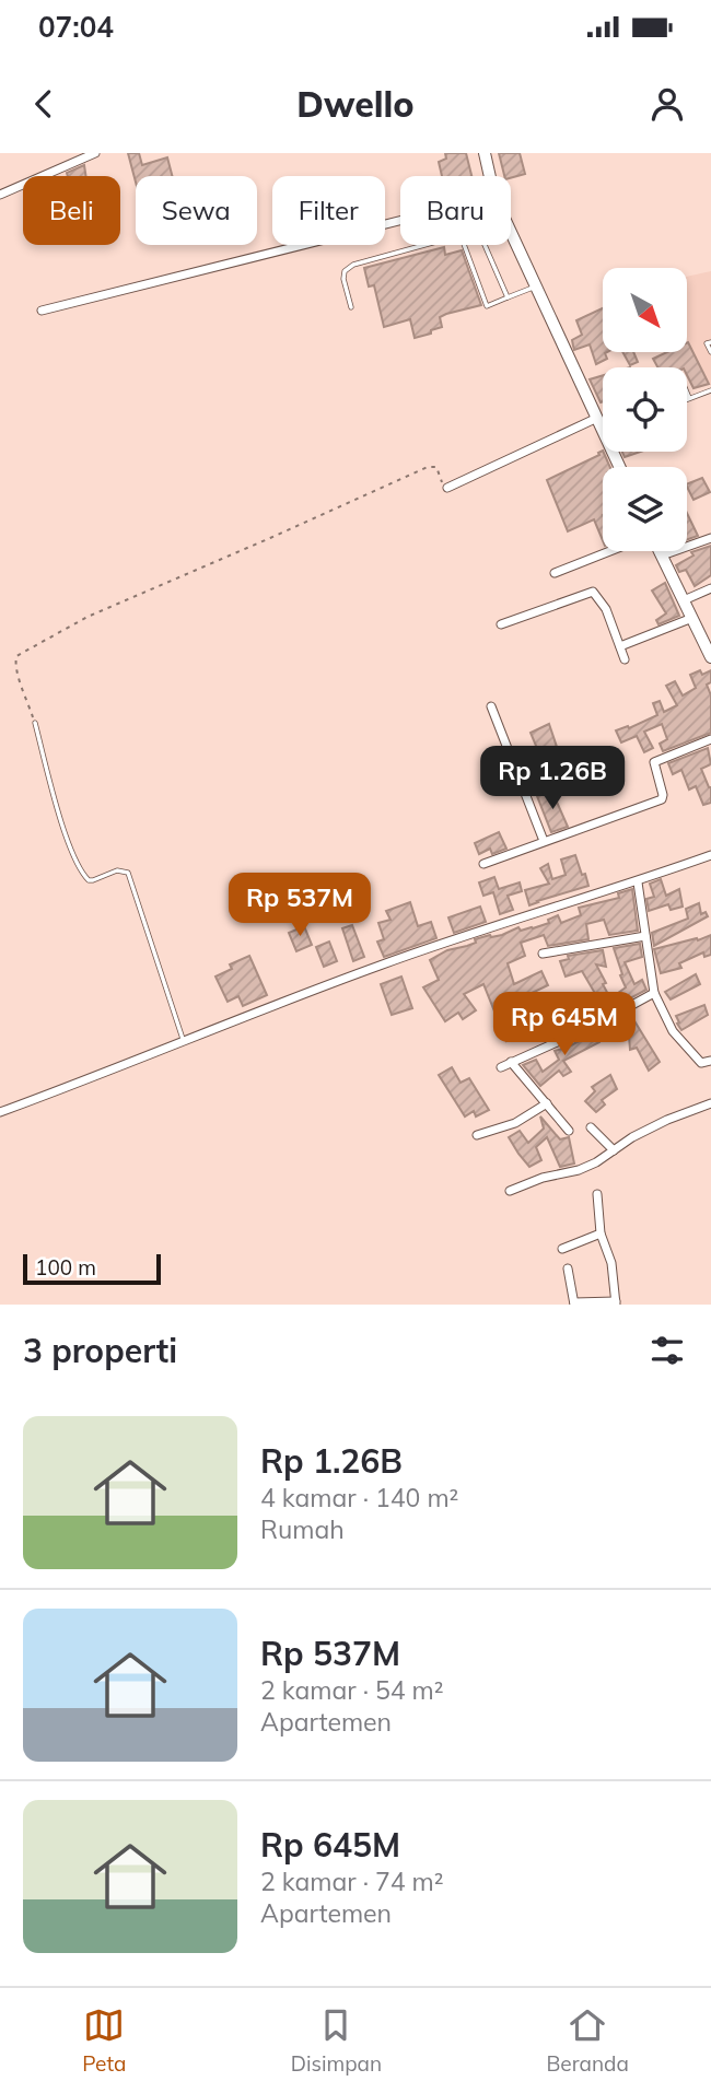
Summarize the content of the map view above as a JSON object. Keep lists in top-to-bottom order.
{
  "scale_bar": "100 m",
  "north": "bottom right",
  "page": {
    "status": "07:04",
    "header": "Dwello",
    "chip": [
      "Beli",
      "Sewa",
      "Filter",
      "Baru"
    ],
    "price": ["Rp 1.26B", "Rp 537M", "Rp 645M"],
    "scale": "100 m",
    "heading": "3 properti",
    "list": [
      {
        "name": "Rp 1.26B",
        "note": "4 kamar · 140 m² · Rumah"
      },
      {
        "name": "Rp 537M",
        "note": "2 kamar · 54 m² · Apartemen"
      },
      {
        "name": "Rp 645M",
        "note": "2 kamar · 74 m² · Apartemen"
      }
    ],
    "tabs": ["Peta", "Disimpan", "Beranda"]
  }
}
